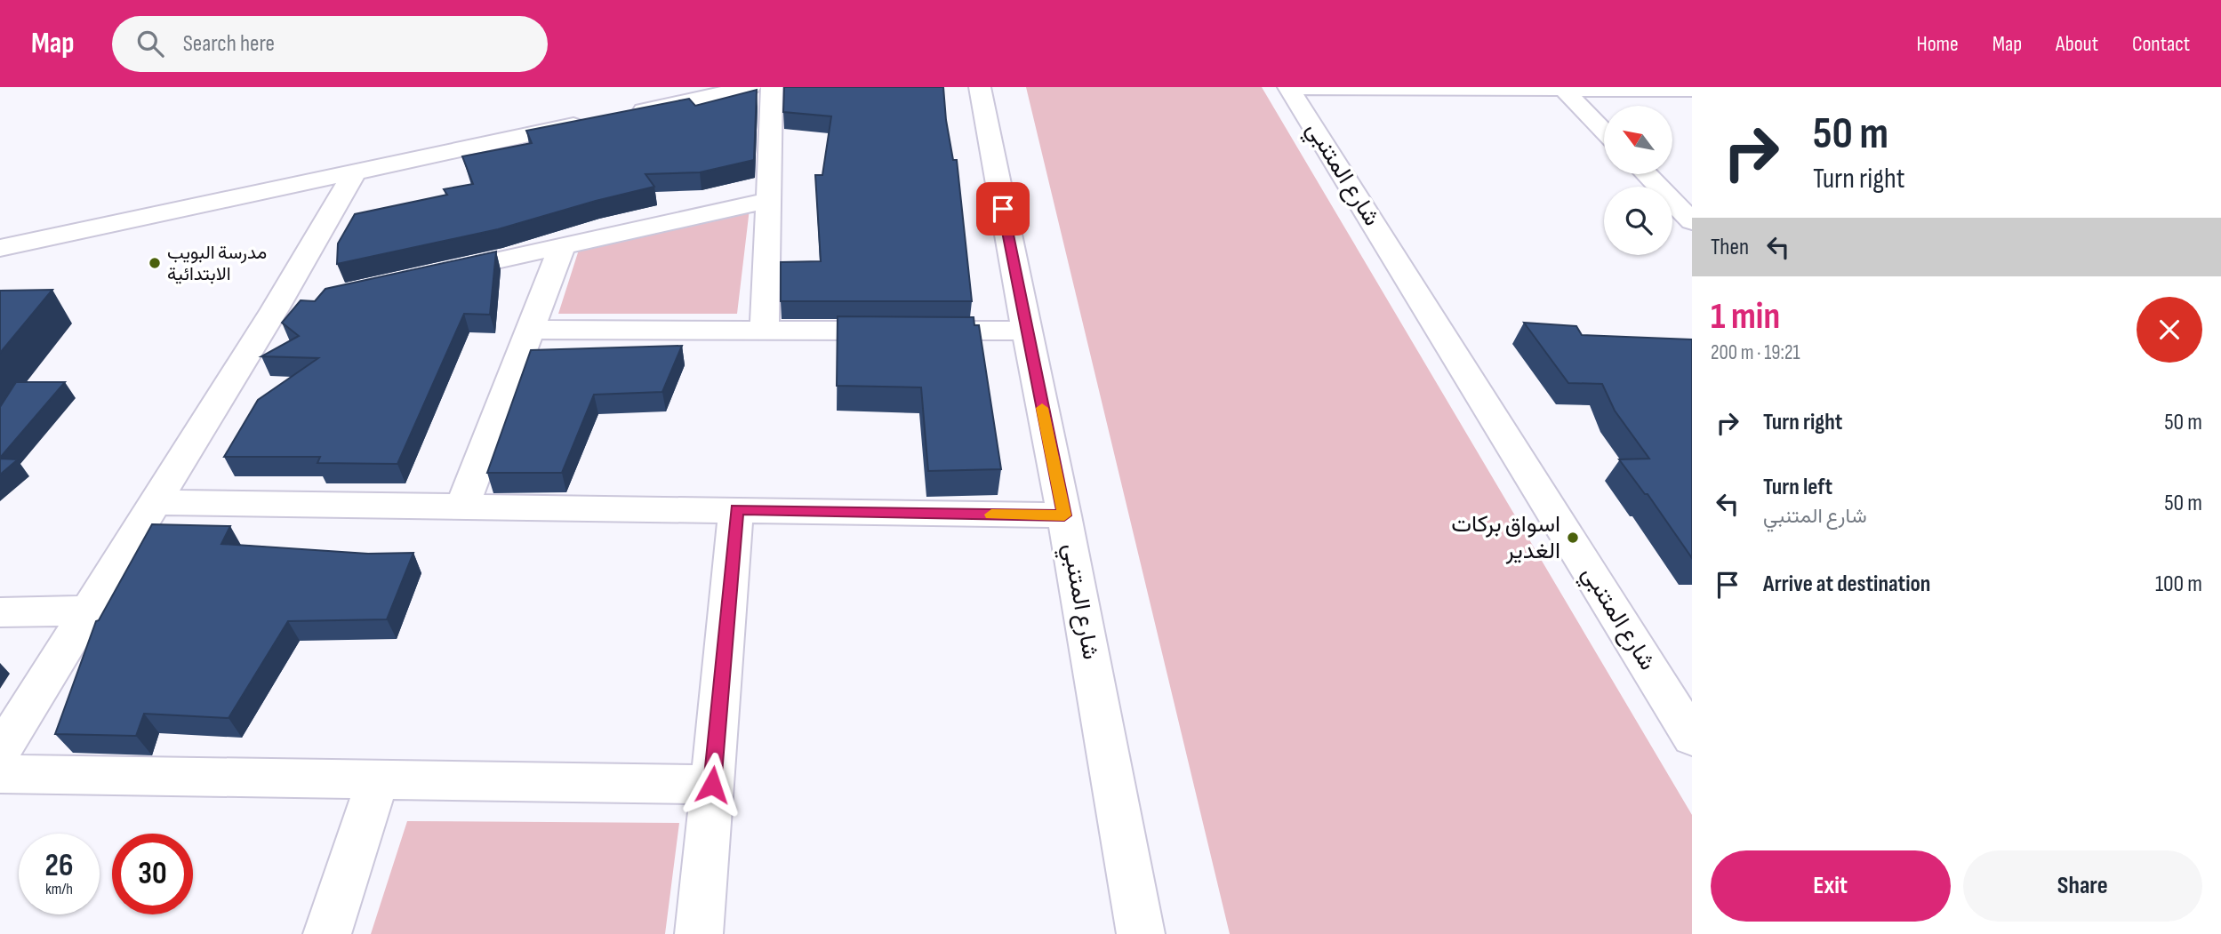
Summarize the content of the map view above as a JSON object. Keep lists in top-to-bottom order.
{
  "streets": {
    "street": ["شارع المتنبي"]
  },
  "places": ["مدرسة البويب الابتدائية", "اسواق بركات الغدير"],
  "north": "top left",
  "page": {
    "header": "Map",
    "search": "Search here",
    "nav": [
      "Home",
      "Map",
      "About",
      "Contact"
    ],
    "turn": ["50 m", "Turn right"],
    "then": "Then",
    "heading": ["1 min", "200 m · 19:21"],
    "list": [
      {
        "name": "Turn right",
        "value": "50 m"
      },
      {
        "name": "Turn left",
        "note": "شارع المتنبي",
        "value": "50 m"
      },
      {
        "name": "Arrive at destination",
        "value": "100 m"
      }
    ],
    "speed": "26 km/h",
    "limit": "30",
    "buttons": ["Exit", "Share"]
  }
}
